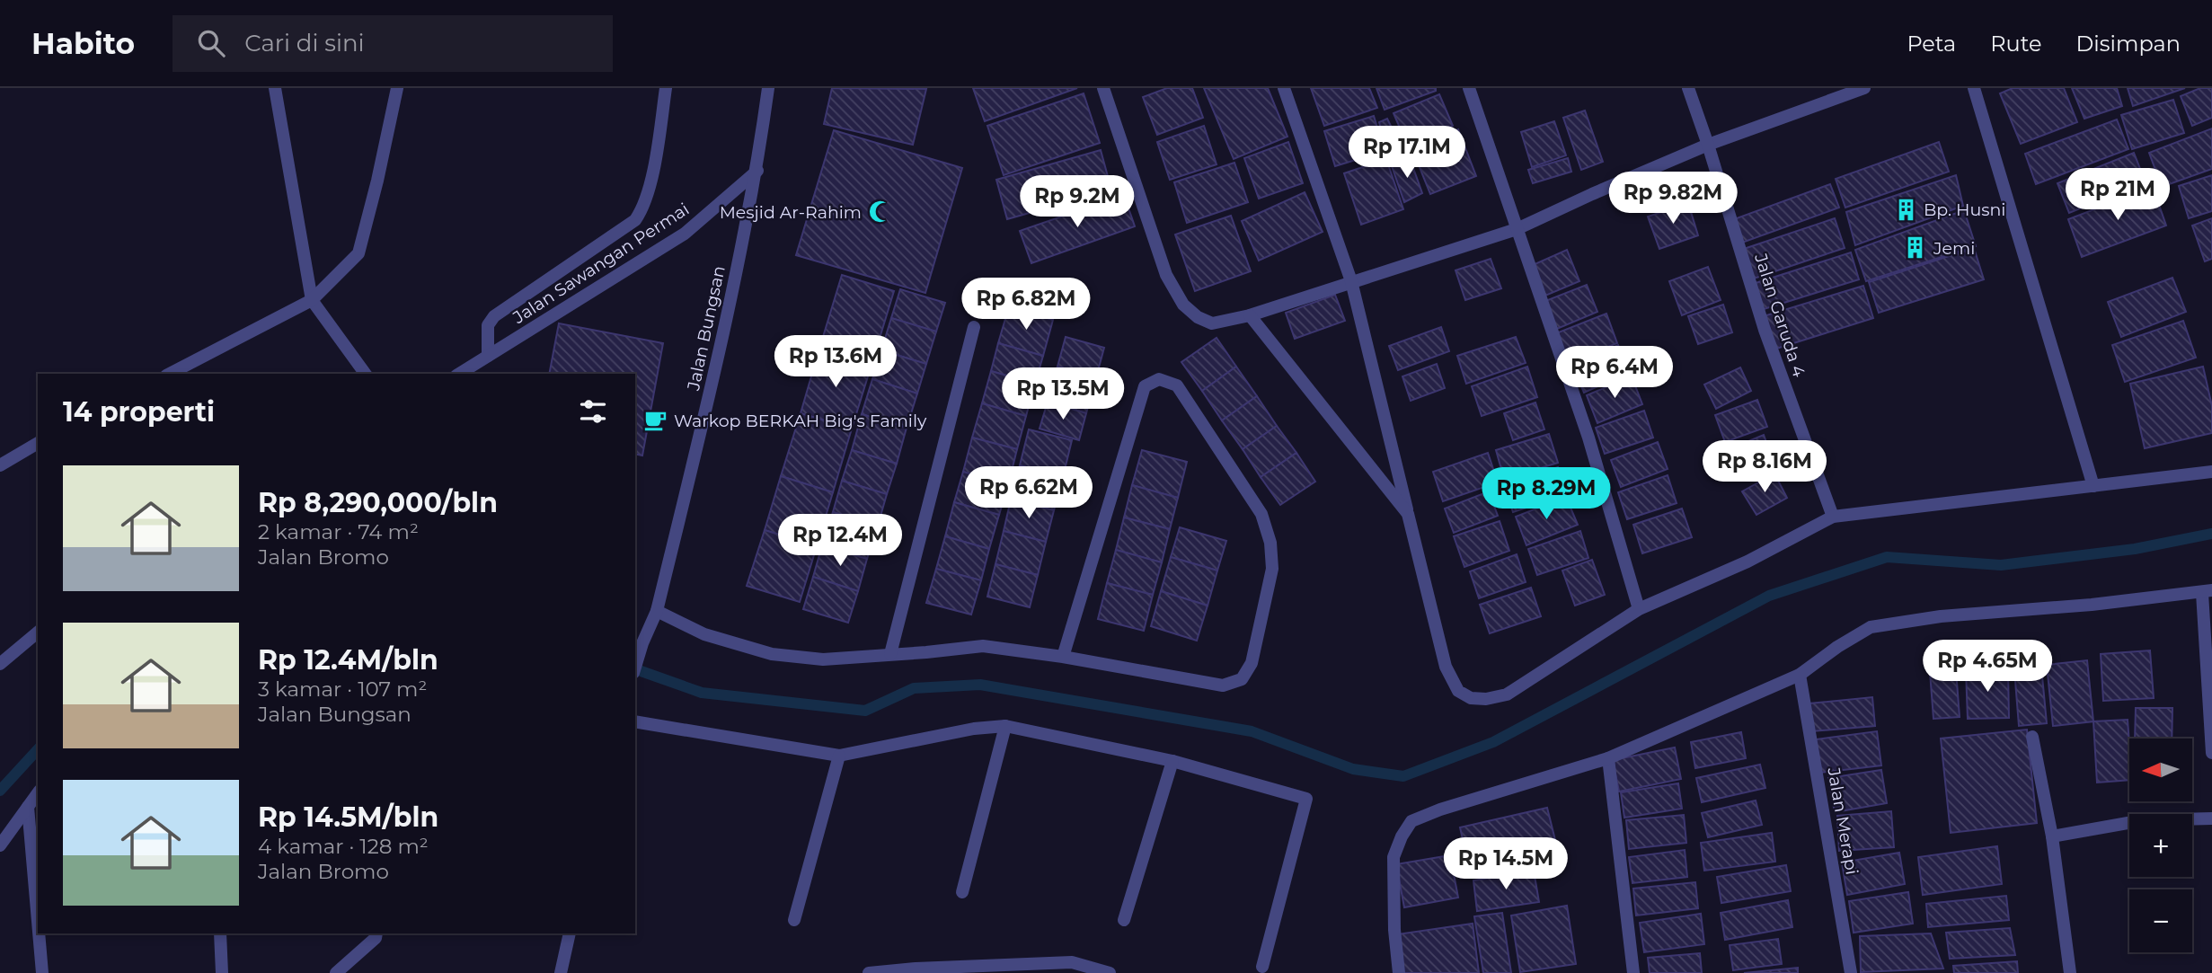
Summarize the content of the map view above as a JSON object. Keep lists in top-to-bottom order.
{
  "streets": {
    "street": [
      "Jalan Sawangan Permai",
      "Jalan Garuda 4",
      "Jalan Bungsan",
      "Jalan Merapi"
    ]
  },
  "crossings": [
    ["Jalan Sawangan Permai", "Jalan Bungsan"]
  ],
  "places": {
    "building": ["Bp. Husni", "Jemi"],
    "mosque": ["Mesjid Ar-Rahim"],
    "cafe": ["Warkop BERKAH Big's Family"]
  },
  "north": "left",
  "page": {
    "header": "Habito",
    "search": "Cari di sini",
    "nav": ["Peta", "Rute", "Disimpan"],
    "price": [
      "Rp 17.1M",
      "Rp 21M",
      "Rp 9.82M",
      "Rp 9.2M",
      "Rp 6.82M",
      "Rp 13.6M",
      "Rp 6.4M",
      "Rp 13.5M",
      "Rp 8.16M",
      "Rp 6.62M",
      "Rp 8.29M",
      "Rp 12.4M",
      "Rp 4.65M",
      "Rp 14.5M"
    ],
    "heading": "14 properti",
    "list": [
      {
        "name": "Rp 8,290,000/bln",
        "note": "2 kamar · 74 m² · Jalan Bromo"
      },
      {
        "name": "Rp 12.4M/bln",
        "note": "3 kamar · 107 m² · Jalan Bungsan"
      },
      {
        "name": "Rp 14.5M/bln",
        "note": "4 kamar · 128 m² · Jalan Bromo"
      }
    ],
    "map_buttons": ["+", "−"]
  }
}
